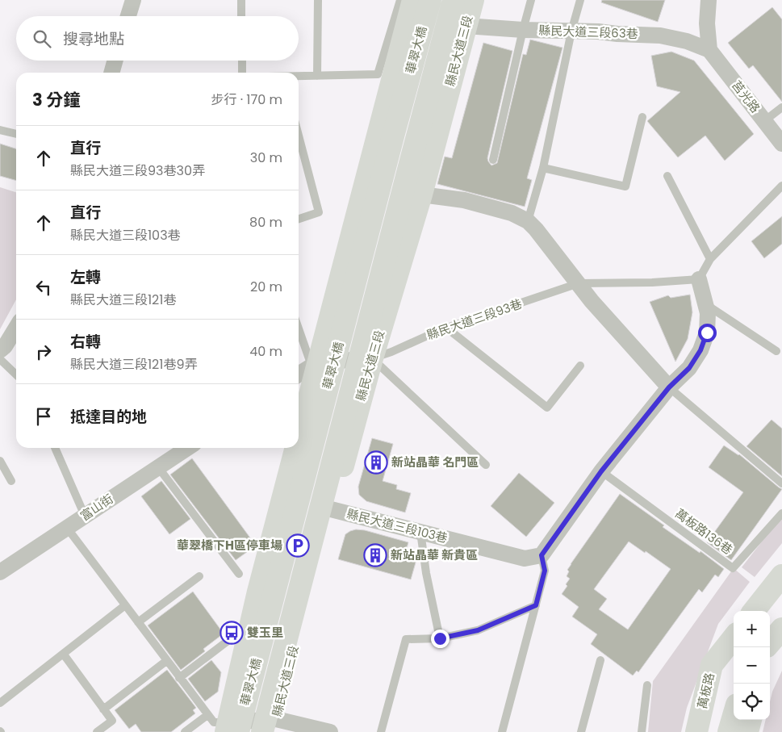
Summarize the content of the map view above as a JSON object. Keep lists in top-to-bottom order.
{
  "streets": {
    "main road": ["華翠大橋", "縣民大道三段", "萬板路"],
    "street": [
      "縣民大道三段63巷",
      "莒光路",
      "富山街",
      "縣民大道三段103巷"
    ],
    "lane": ["縣民大道三段93巷", "萬板路136巷"]
  },
  "crossings": [
    ["縣民大道三段63巷", "縣民大道三段"],
    ["縣民大道三段63巷", "莒光路"],
    ["華翠大橋", "縣民大道三段"],
    ["縣民大道三段", "縣民大道三段93巷"],
    ["縣民大道三段", "縣民大道三段103巷"]
  ],
  "places": {
    "building": ["新站晶華 名門區", "新站晶華 新貴區"],
    "parking": ["華翠橋下H區停車場"],
    "bus stop": ["雙玉里"]
  },
  "page": {
    "search": "搜尋地點",
    "heading": ["3 分鐘", "步行 · 170 m"],
    "list": [
      ["直行", "縣民大道三段93巷30弄", "30 m"],
      ["直行", "縣民大道三段103巷", "80 m"],
      ["左轉", "縣民大道三段121巷", "20 m"],
      ["右轉", "縣民大道三段121巷9弄", "40 m"],
      "抵達目的地"
    ],
    "map_buttons": ["+", "−"]
  }
}
